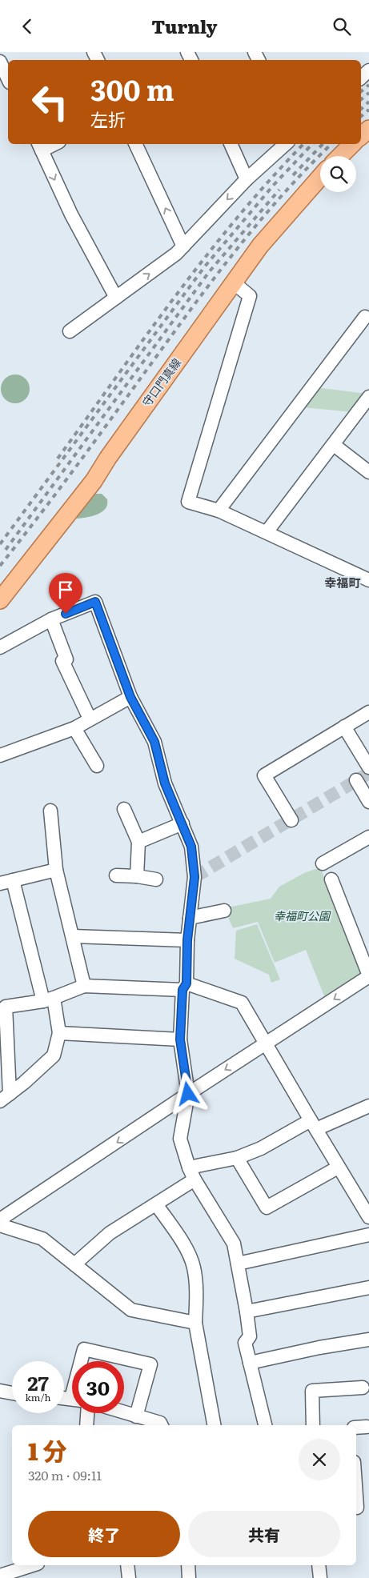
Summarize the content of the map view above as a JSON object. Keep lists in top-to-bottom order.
{
  "streets": {
    "main road": ["守口門真線"]
  },
  "districts": ["幸福町"],
  "parks": ["幸福町公園"],
  "page": {
    "header": "Turnly",
    "turn": ["300 m", "左折"],
    "speed": "27 km/h",
    "limit": "30",
    "heading": ["1 分", "320 m · 09:11"],
    "buttons": ["終了", "共有"]
  }
}
